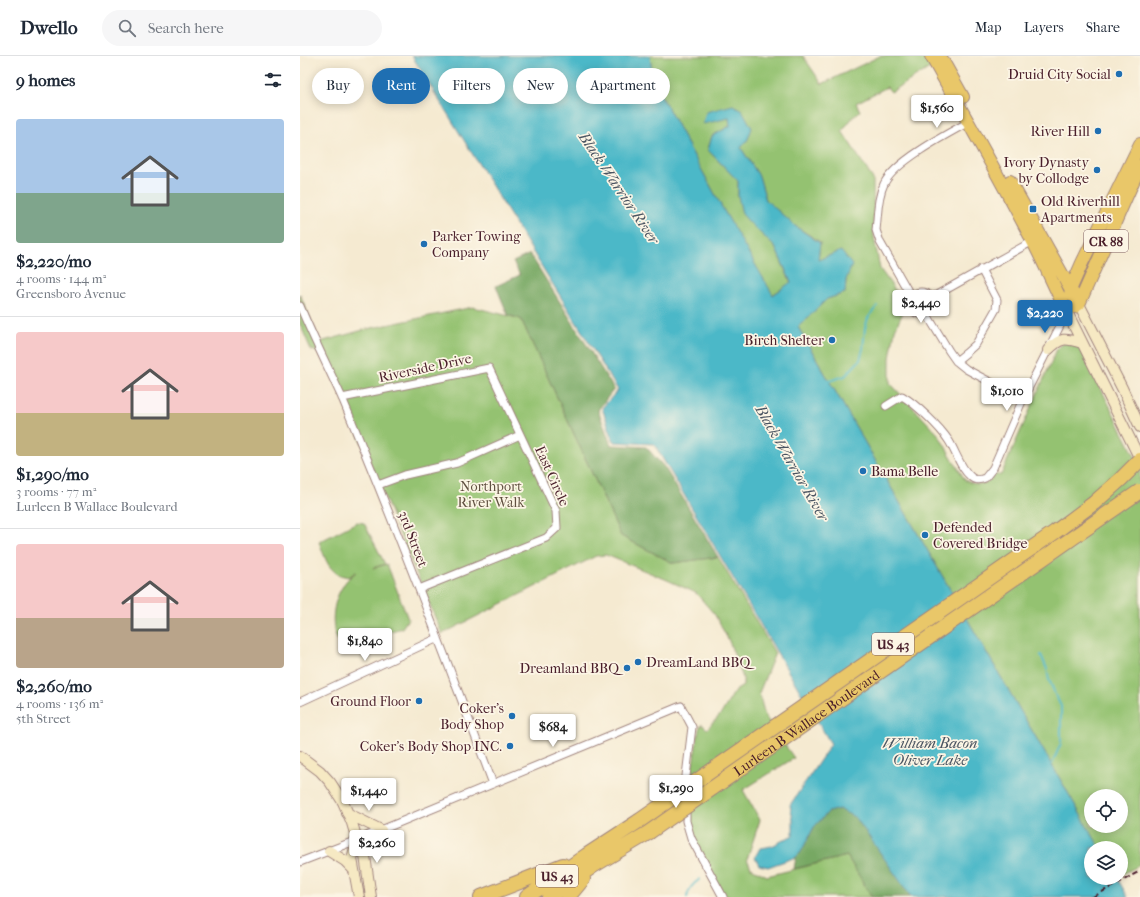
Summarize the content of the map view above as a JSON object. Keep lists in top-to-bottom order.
{
  "streets": {
    "highway": ["US 43", "Lurleen B Wallace Boulevard"],
    "main road": ["CR 88"],
    "street": ["Riverside Drive", "East Circle", "3rd Street"]
  },
  "crossings": [
    ["Riverside Drive", "East Circle"],
    ["Riverside Drive", "3rd Street"],
    ["East Circle", "3rd Street"]
  ],
  "water": ["Black Warrior River", "William Bacon Oliver Lake"],
  "parks": ["Northport River Walk"],
  "places": {
    "other": [
      "Druid City Social",
      "River Hill",
      "Ivory Dynasty by Collodge",
      "Parker Towing Company",
      "Birch Shelter",
      "Bama Belle",
      "Defended Covered Bridge",
      "DreamLand BBQ",
      "Dreamland BBQ",
      "Ground Floor",
      "Coker's Body Shop",
      "Coker's Body Shop INC."
    ],
    "transit": ["Old Riverhill Apartments"]
  },
  "page": {
    "header": "Dwello",
    "search": "Search here",
    "nav": ["Map", "Layers", "Share"],
    "heading": "9 homes",
    "chip": [
      "Buy",
      "Rent",
      "Filters",
      "New",
      "Apartment"
    ],
    "price": [
      "$1,560",
      "$2,440",
      "$2,220",
      "$1,010",
      "$1,840",
      "$684",
      "$1,290",
      "$1,440",
      "$2,260"
    ],
    "list": [
      {
        "name": "$2,220/mo",
        "note": "4 rooms · 144 m² · Greensboro Avenue"
      },
      {
        "name": "$1,290/mo",
        "note": "3 rooms · 77 m² · Lurleen B Wallace Boulevard"
      },
      {
        "name": "$2,260/mo",
        "note": "4 rooms · 136 m² · 5th Street"
      }
    ]
  }
}
